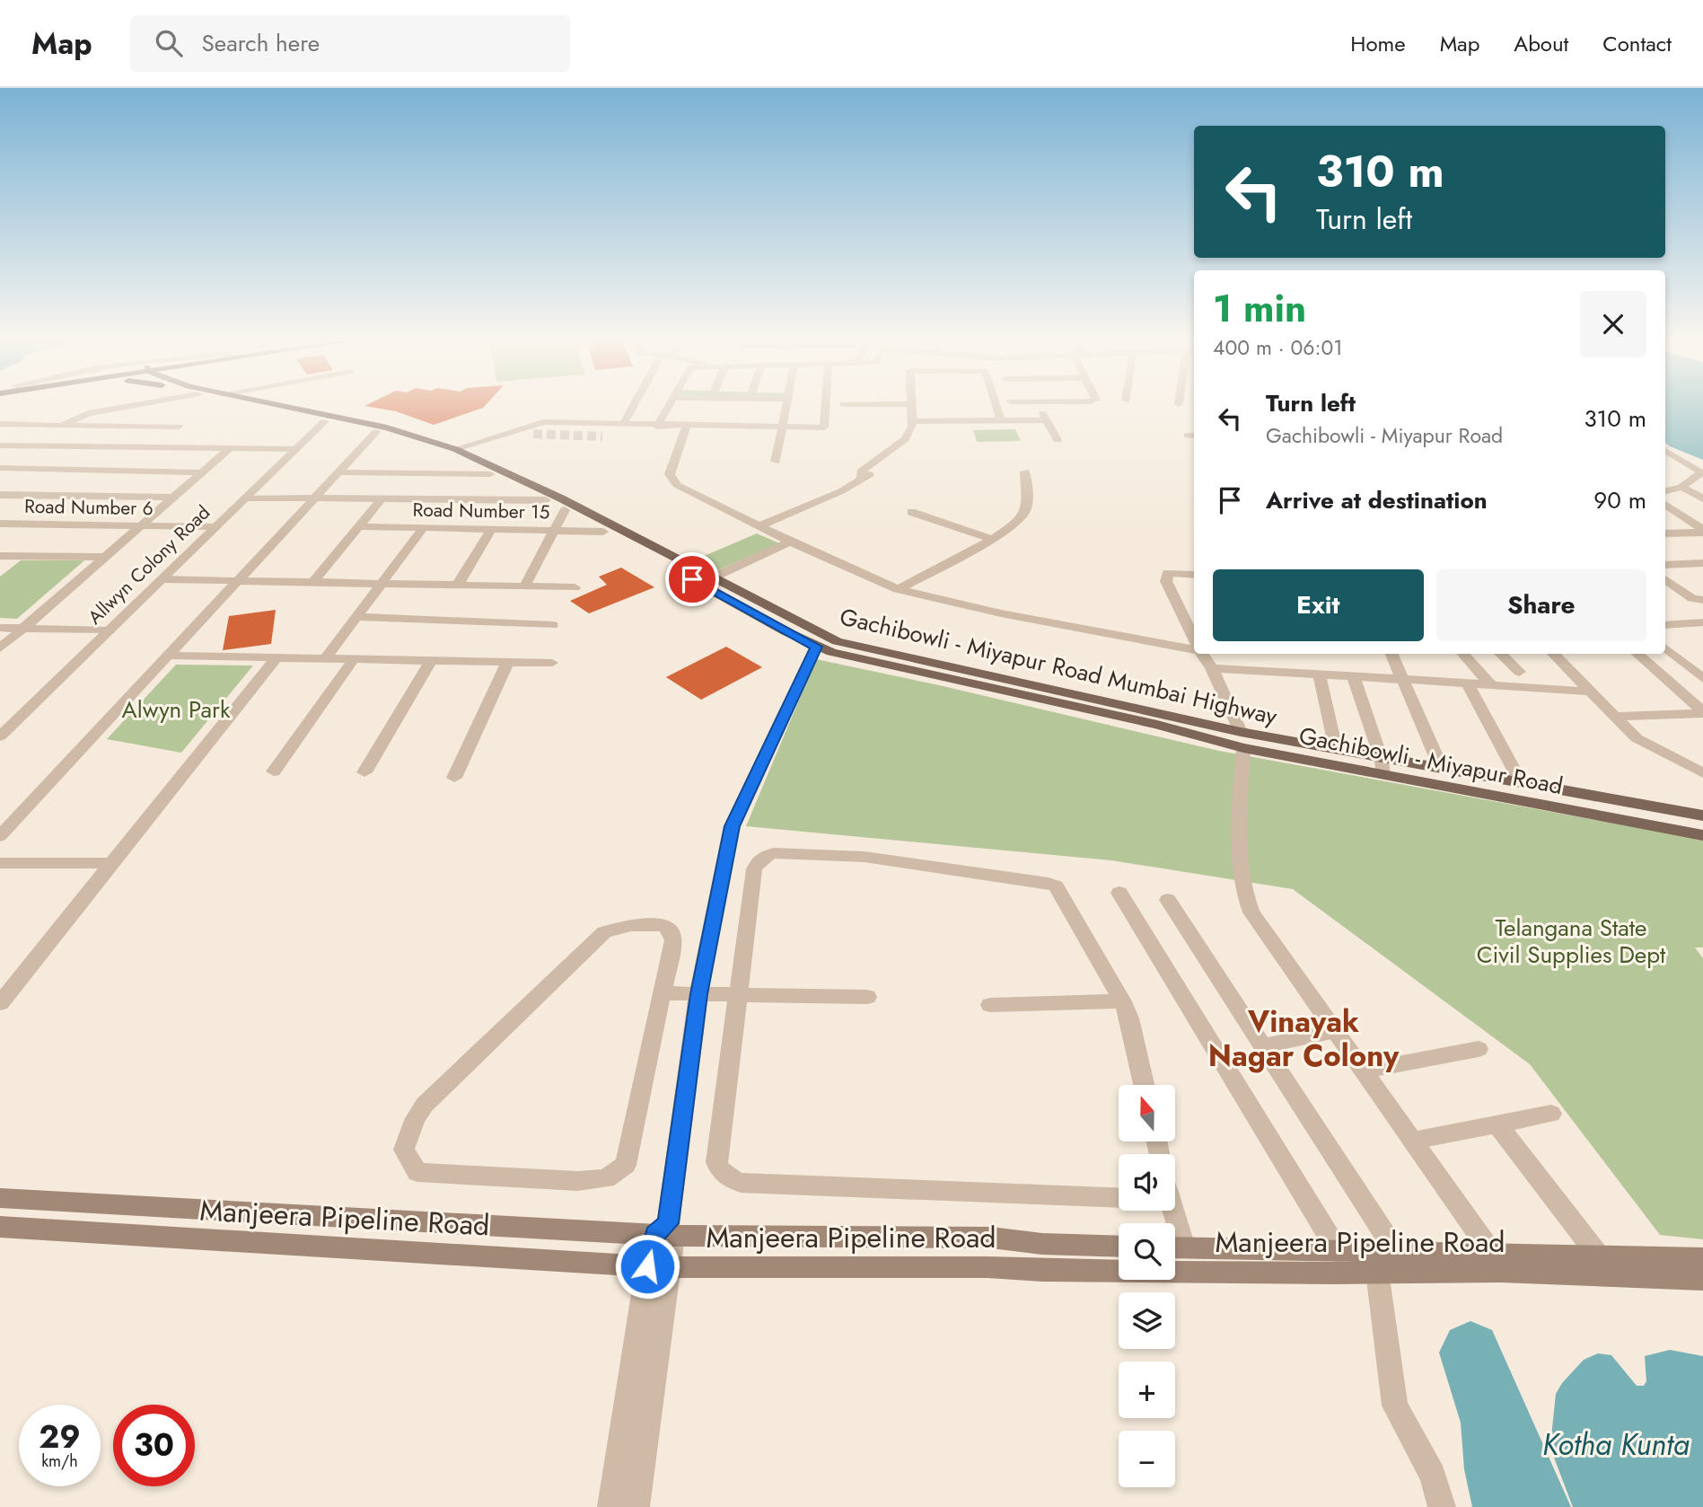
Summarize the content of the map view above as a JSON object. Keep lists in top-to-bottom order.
{
  "streets": {
    "main road": ["Gachibowli - Miyapur Road Mumbai Highway", "Gachibowli - Miyapur Road", "Manjeera Pipeline Road"],
    "street": ["Road Number 6", "Road Number 15", "Allwyn Colony Road"]
  },
  "crossings": [
    ["Road Number 6", "Allwyn Colony Road"],
    ["Gachibowli - Miyapur Road Mumbai Highway", "Gachibowli - Miyapur Road"]
  ],
  "districts": ["Vinayak Nagar Colony"],
  "water": ["Kotha Kunta"],
  "parks": ["Alwyn Park", "Telangana State Civil Supplies Dept"],
  "north": "top",
  "page": {
    "header": "Map",
    "search": "Search here",
    "nav": [
      "Home",
      "Map",
      "About",
      "Contact"
    ],
    "turn": ["310 m", "Turn left"],
    "heading": ["1 min", "400 m · 06:01"],
    "list": [
      {
        "name": "Turn left",
        "note": "Gachibowli - Miyapur Road",
        "value": "310 m"
      },
      {
        "name": "Arrive at destination",
        "value": "90 m"
      }
    ],
    "buttons": ["Exit", "Share"],
    "map_buttons": ["+", "−"],
    "speed": "29 km/h",
    "limit": "30"
  }
}
